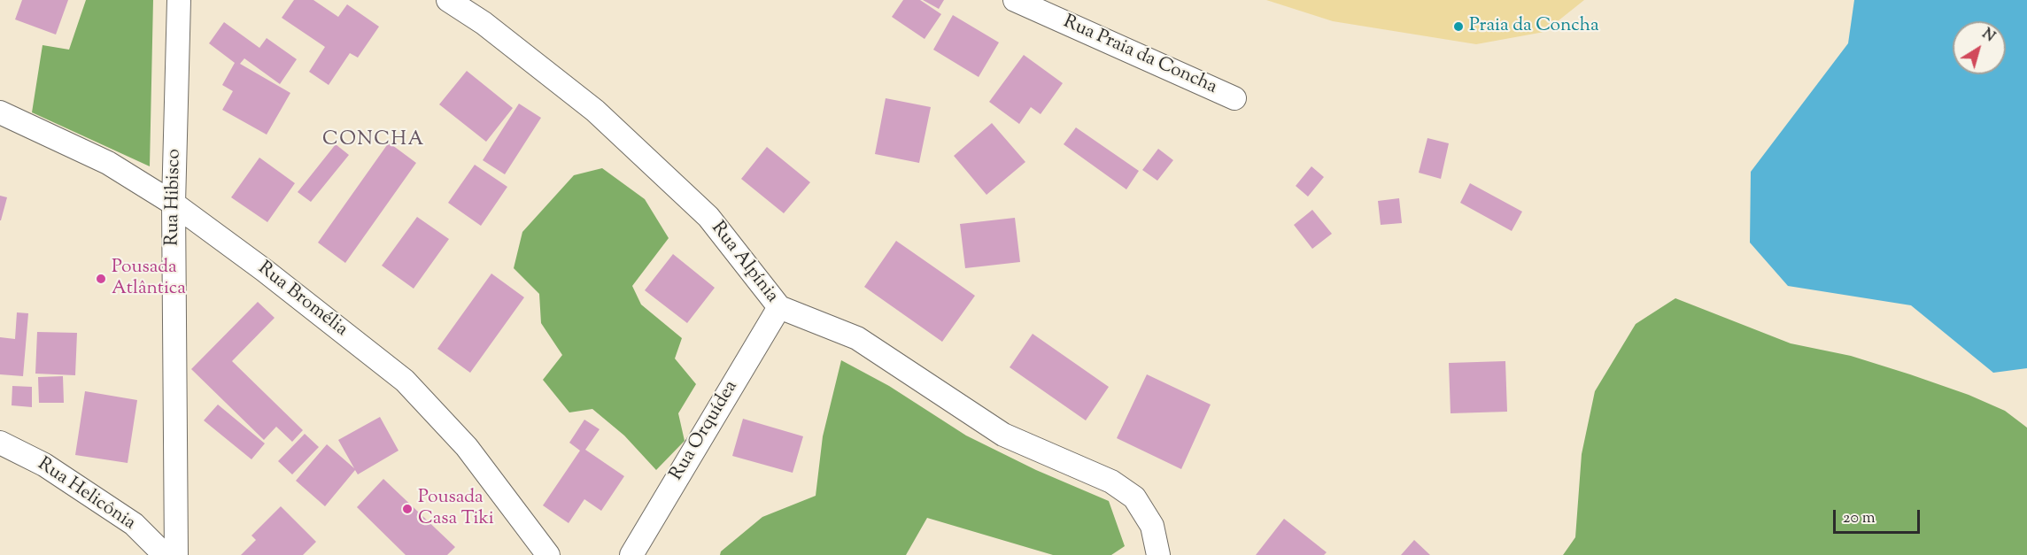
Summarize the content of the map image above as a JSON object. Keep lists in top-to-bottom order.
{
  "streets": {
    "street": [
      "Rua Praia da Concha",
      "Rua Hibisco",
      "Rua Alpínia",
      "Rua Bromélia",
      "Rua Orquídea",
      "Rua Helicônia"
    ]
  },
  "crossings": [
    ["Rua Hibisco", "Rua Bromélia"],
    ["Rua Alpínia", "Rua Orquídea"]
  ],
  "districts": ["CONCHA"],
  "places": ["Praia da Concha", "Pousada Atlântica", "Pousada Casa Tiki"],
  "scale_bar": "20 m",
  "north": "top right"
}
